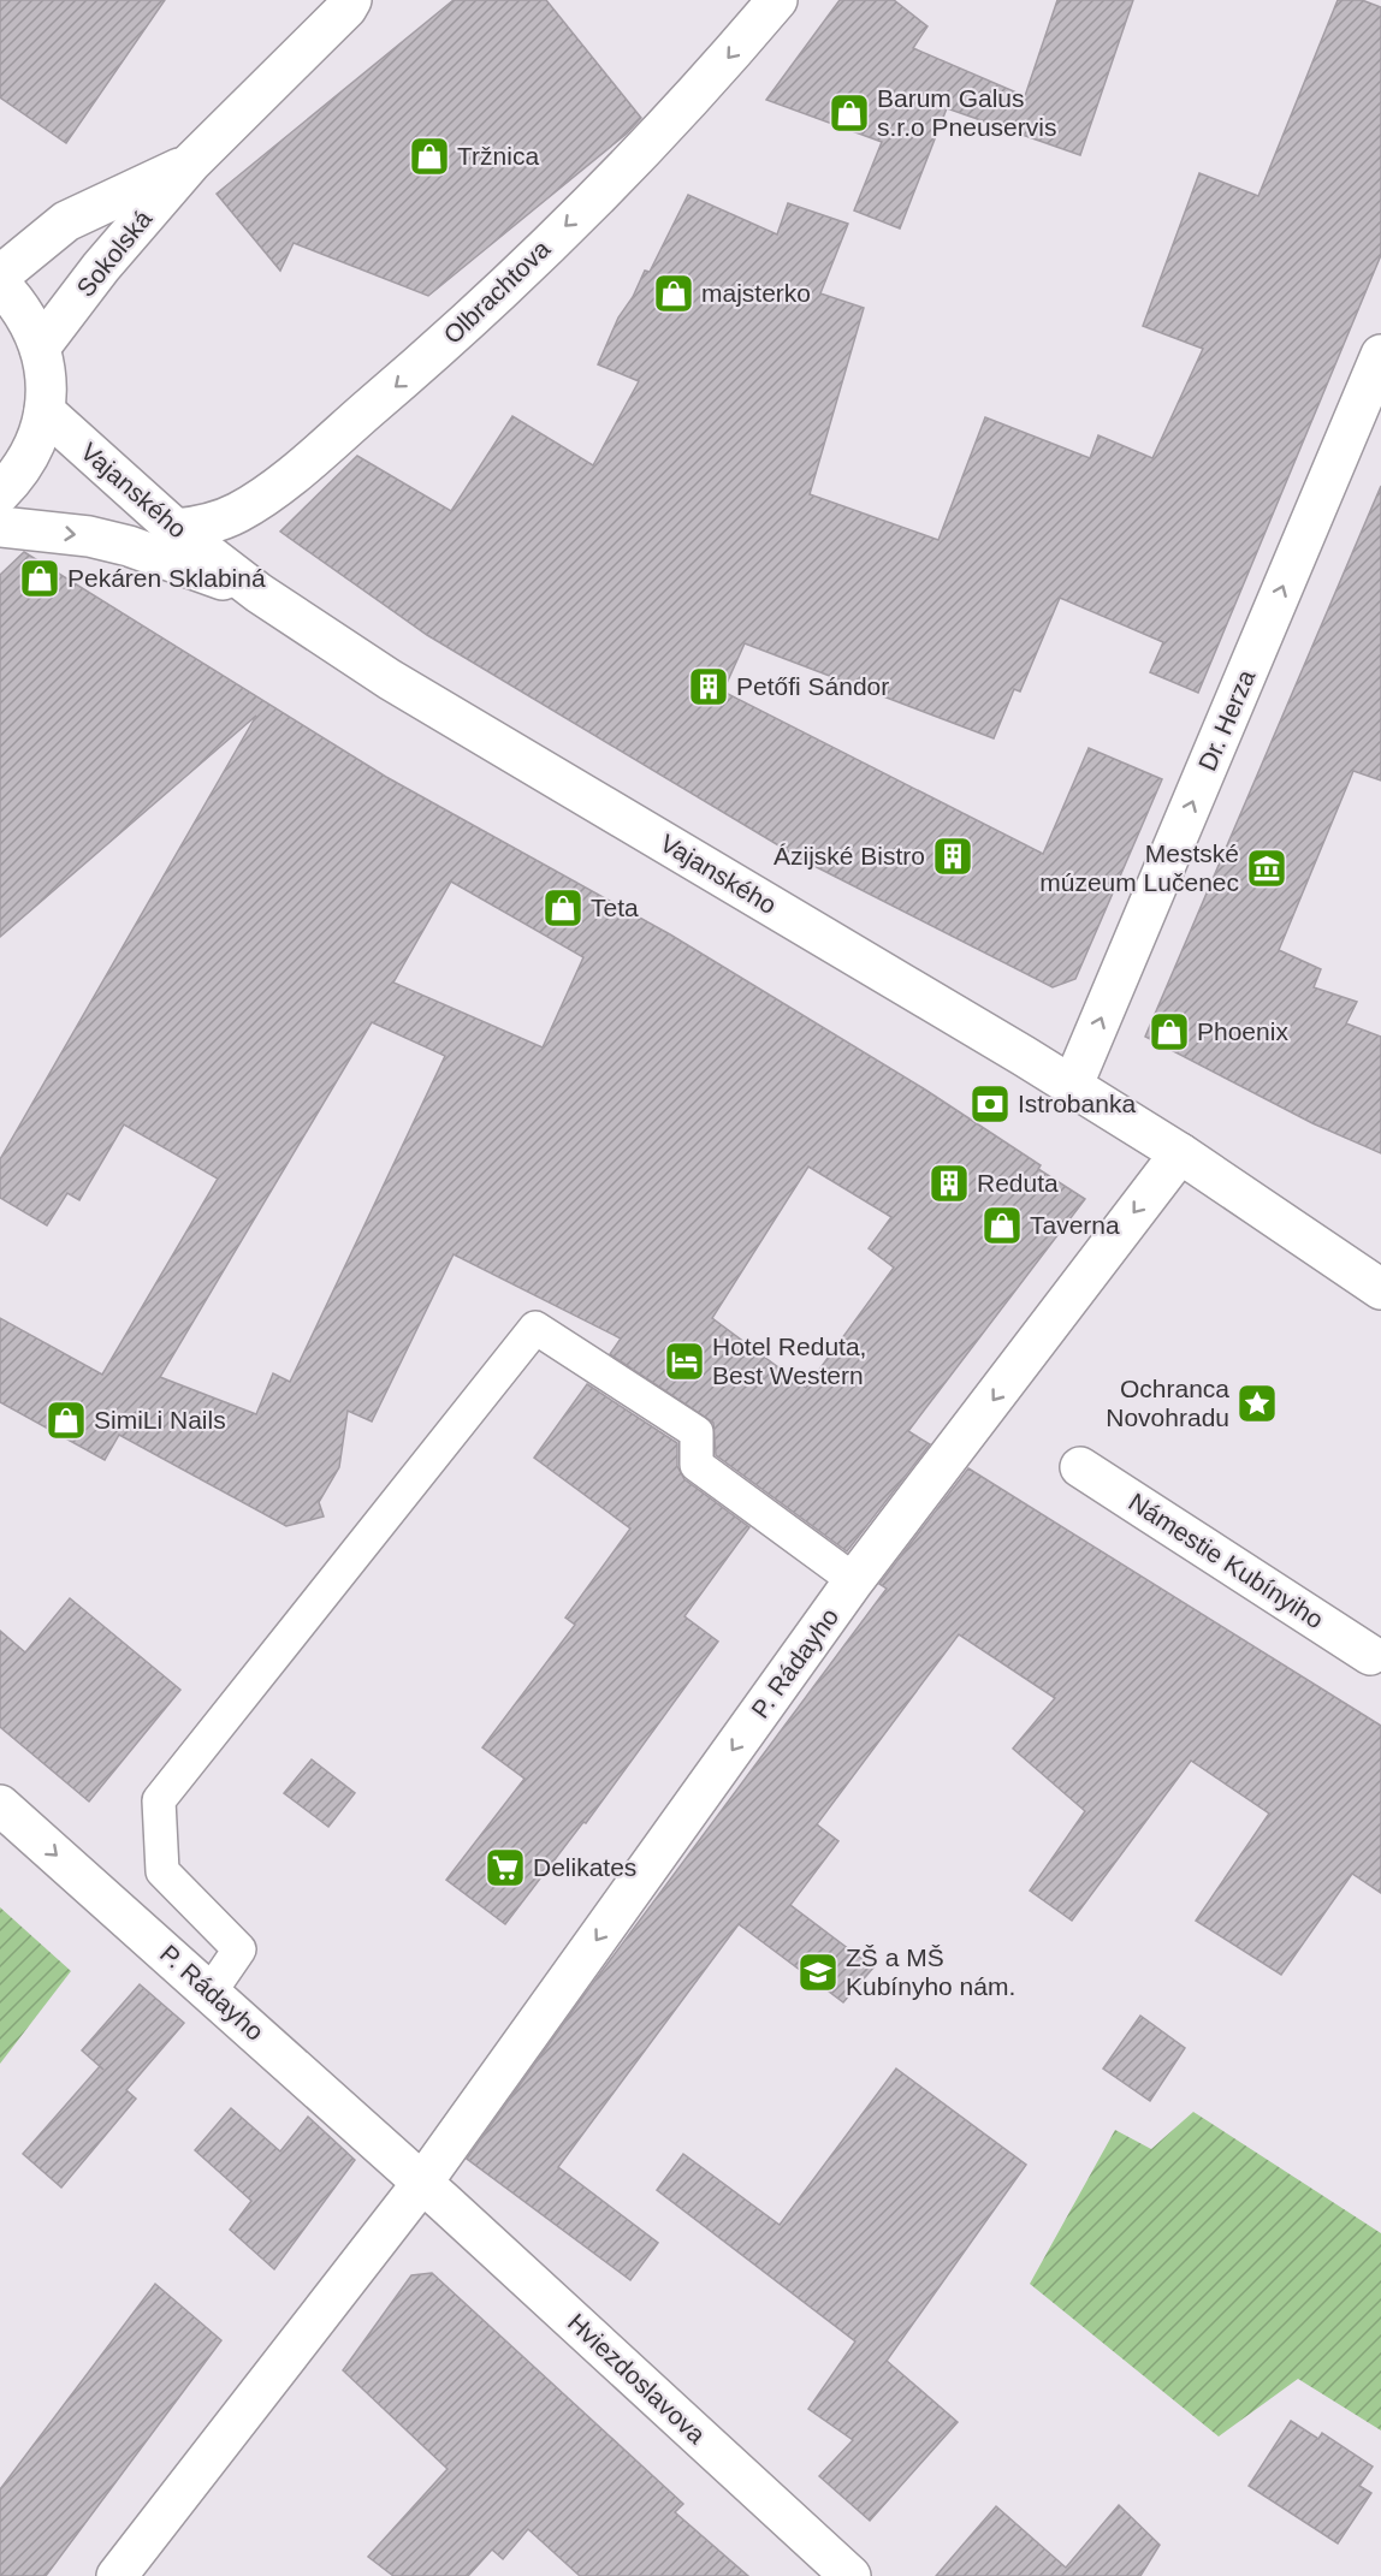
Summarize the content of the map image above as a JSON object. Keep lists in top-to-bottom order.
{
  "streets": {
    "street": [
      "Sokolská",
      "Olbrachtova",
      "Vajanského",
      "Dr. Herza",
      "Námestie Kubínyiho",
      "P. Rádayho",
      "Hviezdoslavova"
    ]
  },
  "crossings": [
    ["Olbrachtova", "Vajanského"],
    ["Vajanského", "Dr. Herza"],
    ["Vajanského", "P. Rádayho"],
    ["P. Rádayho", "Hviezdoslavova"]
  ],
  "one_way": ["Olbrachtova", "Dr. Herza", "P. Rádayho"],
  "places": {
    "shop": [
      "Barum Galus s.r.o Pneuservis",
      "Tržnica",
      "majsterko",
      "Pekáren Sklabiná",
      "Teta",
      "Phoenix",
      "Taverna",
      "SimiLi Nails"
    ],
    "building": ["Petőfi Sándor", "Ázijské Bistro", "Reduta"],
    "museum": ["Mestské múzeum Lučenec"],
    "bank": ["Istrobanka"],
    "hotel": ["Hotel Reduta, Best Western"],
    "place": ["Ochranca Novohradu"],
    "supermarket": ["Delikates"],
    "school or university": ["ZŠ a MŠ Kubínyho nám."]
  }
}
